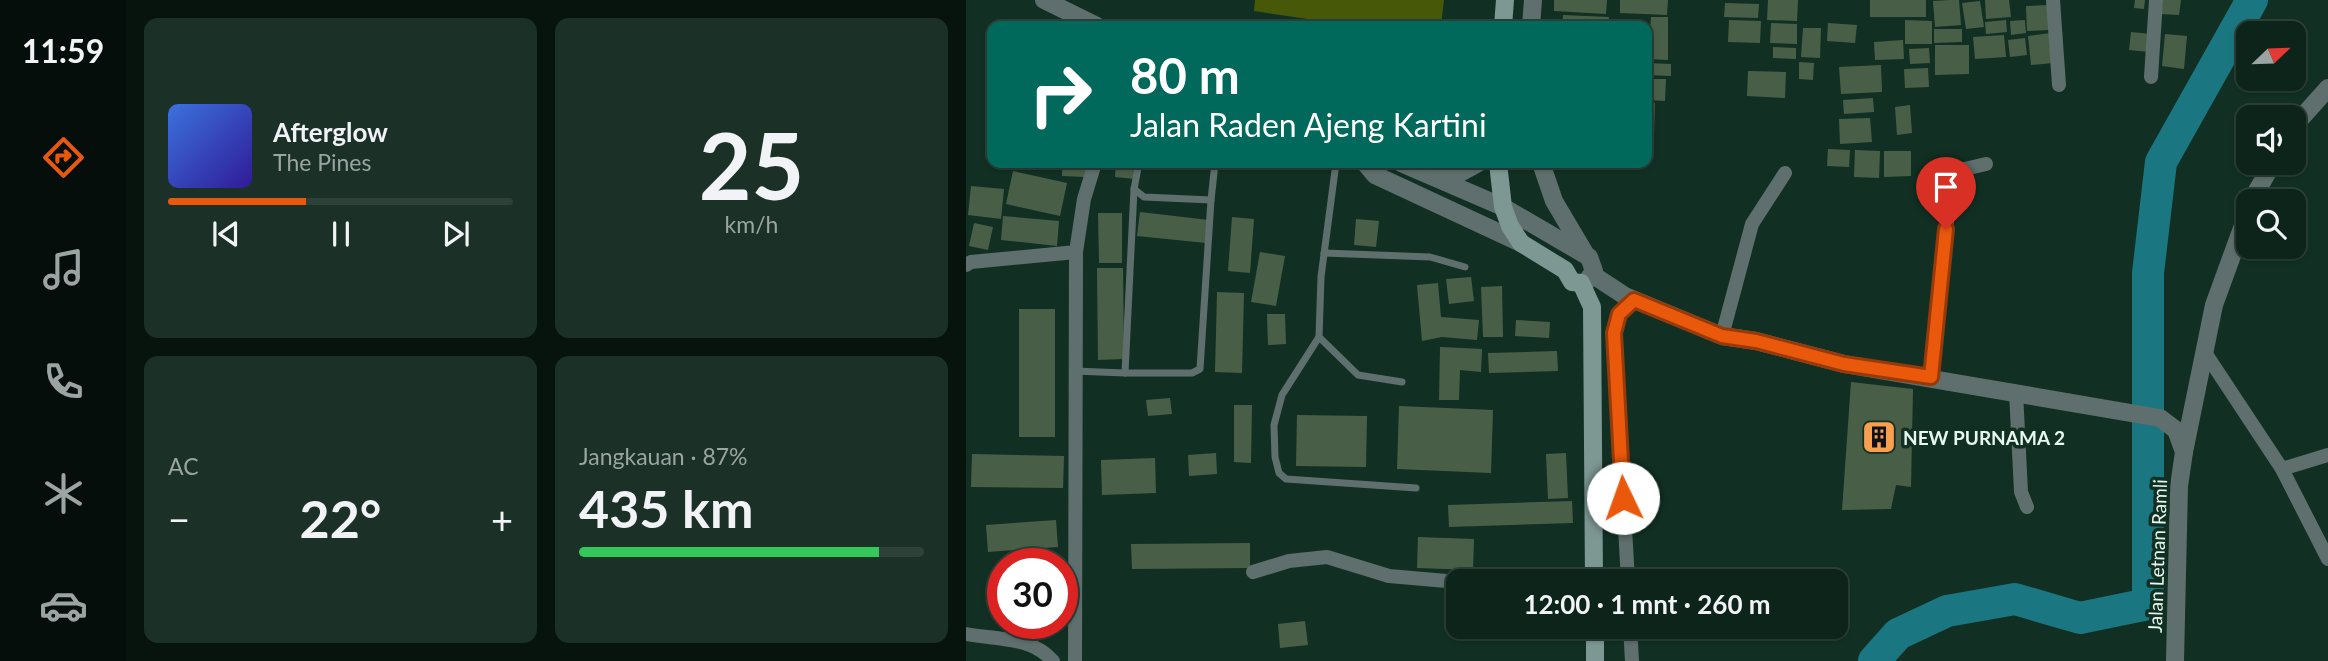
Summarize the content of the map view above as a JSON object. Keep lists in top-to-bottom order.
{
  "streets": {
    "street": ["Jalan Letnan Ramli"]
  },
  "places": {
    "building": ["NEW PURNAMA 2"]
  },
  "north": "top right",
  "page": {
    "tabs": "11:59",
    "tile": [
      ["25", "km/h"],
      "AC",
      ["Jangkauan · 87%", "435 km"]
    ],
    "turn": ["80 m", "Jalan Raden Ajeng Kartini"],
    "song": ["Afterglow", "The Pines"],
    "heat": ["−", "22°", "+"],
    "limit": "30",
    "trip": "12:00 · 1 mnt · 260 m"
  }
}
